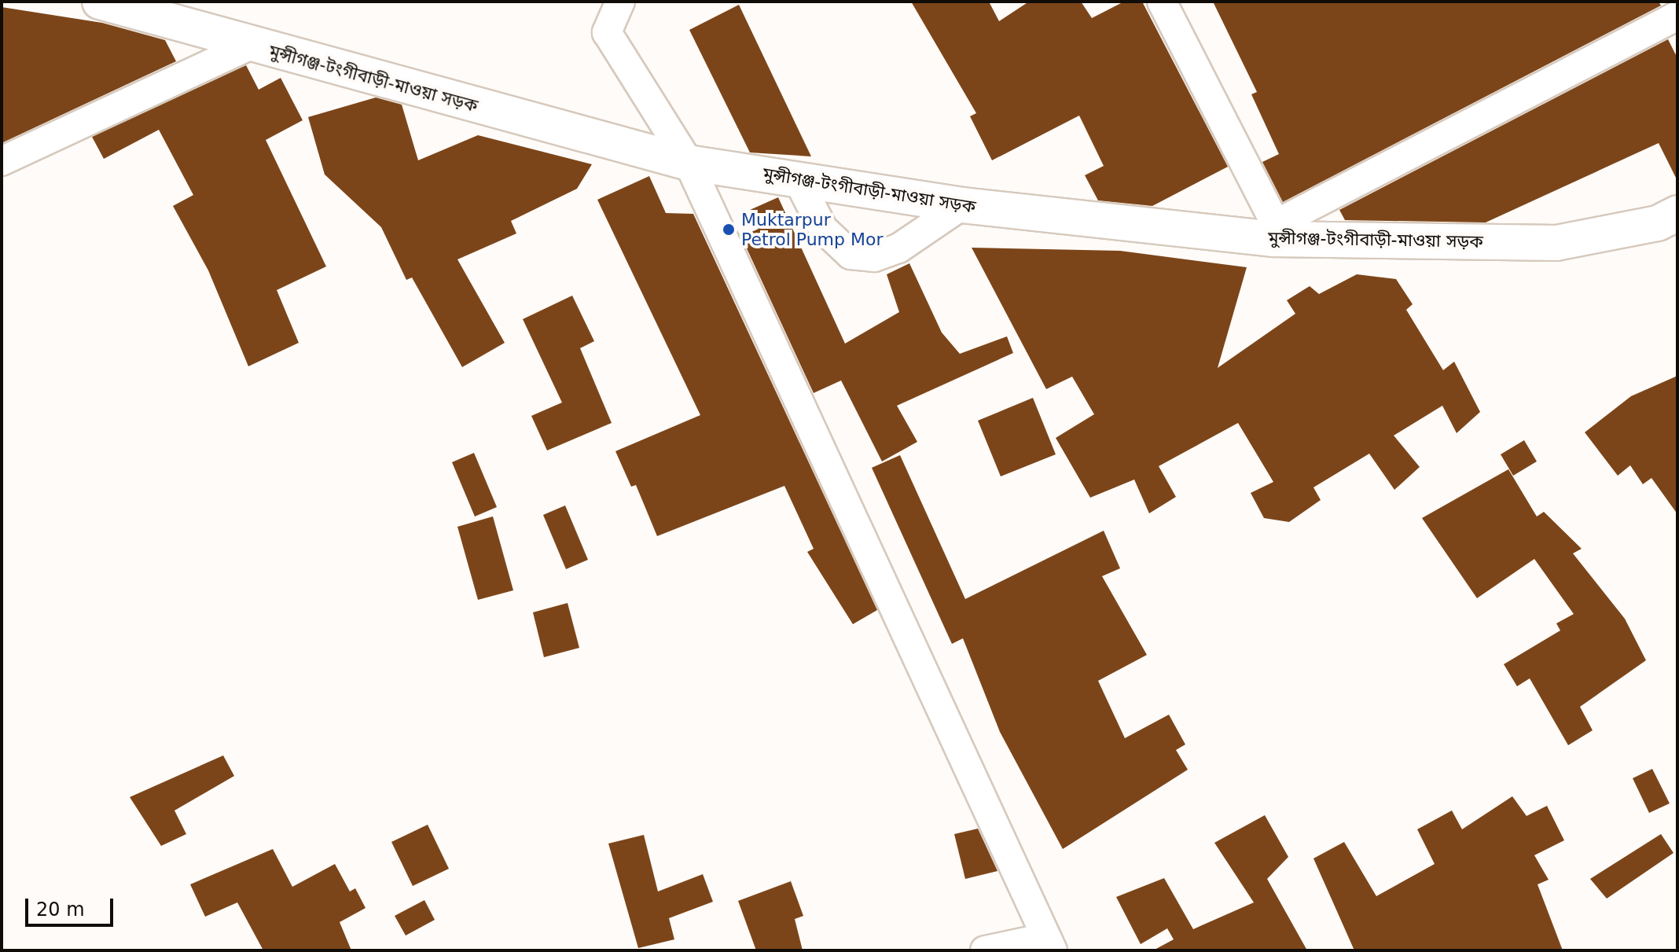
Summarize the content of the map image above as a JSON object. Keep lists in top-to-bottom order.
{
  "streets": {
    "main road": ["মুন্সীগঞ্জ-টংগীবাড়ী-মাওয়া সড়ক"]
  },
  "places": ["Muktarpur Petrol Pump Mor"],
  "scale_bar": "20 m"
}
